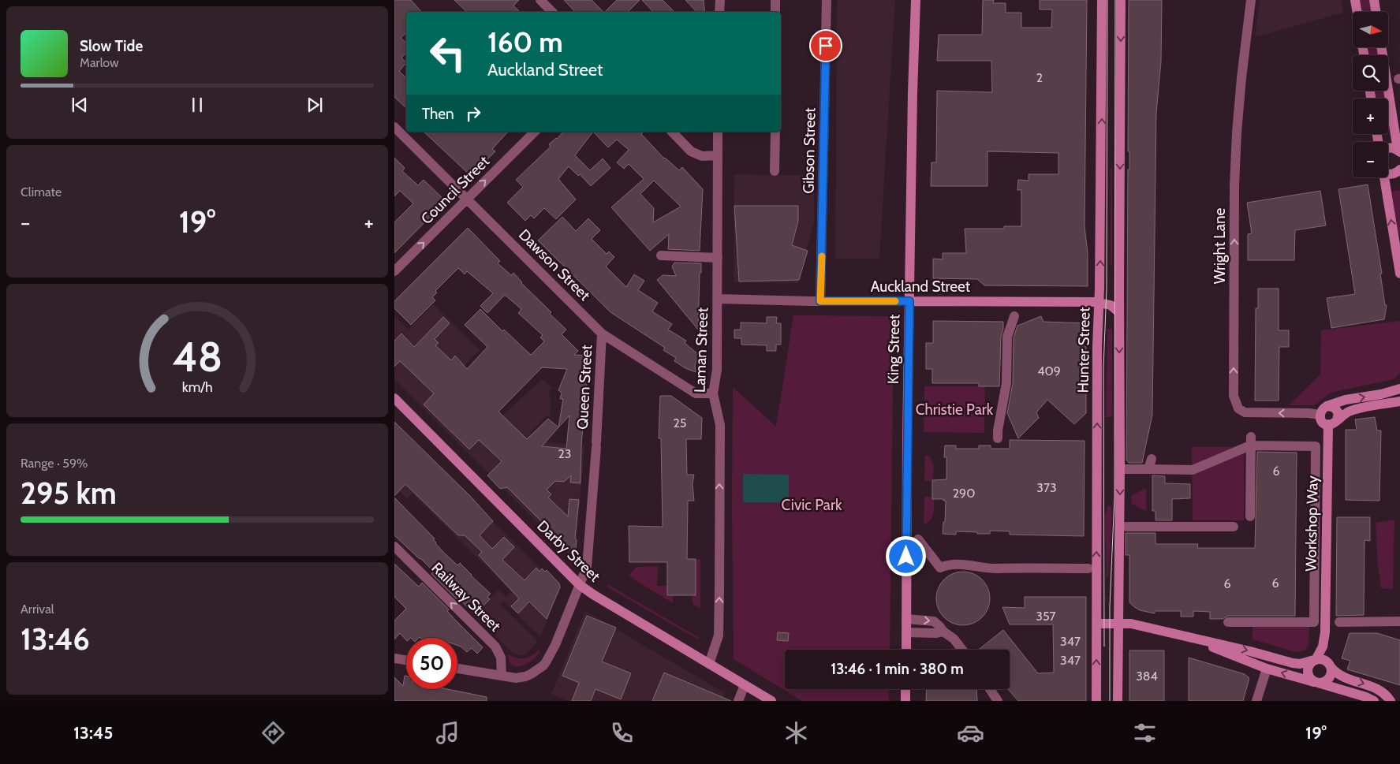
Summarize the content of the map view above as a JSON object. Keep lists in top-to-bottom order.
{
  "streets": {
    "main road": [
      "Auckland Street",
      "King Street",
      "Hunter Street",
      "Workshop Way",
      "Darby Street"
    ],
    "street": [
      "Gibson Street",
      "Council Street",
      "Wright Lane",
      "Dawson Street",
      "Laman Street",
      "Queen Street",
      "Railway Street"
    ]
  },
  "crossings": [
    ["Gibson Street", "Auckland Street"],
    ["Council Street", "Dawson Street"],
    ["Wright Lane", "Workshop Way"],
    ["Dawson Street", "Laman Street"],
    ["Dawson Street", "Queen Street"],
    ["Auckland Street", "King Street"],
    ["Auckland Street", "Laman Street"],
    ["Auckland Street", "Hunter Street"],
    ["Laman Street", "Darby Street"],
    ["Queen Street", "Darby Street"],
    ["Queen Street", "Railway Street"]
  ],
  "one_way": [
    "Council Street",
    "Wright Lane",
    "Laman Street",
    "Railway Street"
  ],
  "parks": ["Christie Park", "Civic Park"],
  "house_numbers": [
    "2",
    "409",
    "25",
    "23",
    "6",
    "373",
    "290",
    "6",
    "6",
    "357",
    "347",
    "347",
    "384"
  ],
  "north": "right",
  "page": {
    "map_buttons": ["+", "−"],
    "turn": ["160 m", "Auckland Street"],
    "song": ["Slow Tide", "Marlow"],
    "then": "Then",
    "tile": [
      "Climate",
      ["Range · 59%", "295 km"],
      ["Arrival", "13:46"]
    ],
    "heat": ["−", "19°", "+"],
    "limit": "50",
    "trip": "13:46 · 1 min · 380 m",
    "tabs": ["13:45", "19°"],
    "gauge": ["48", "km/h"]
  }
}
